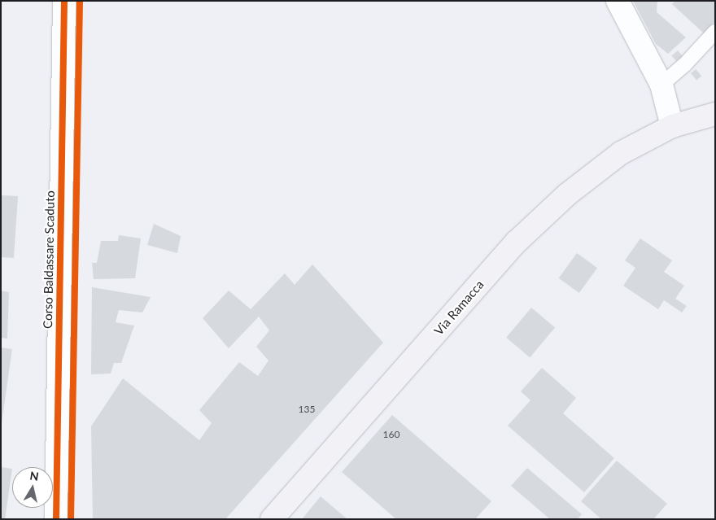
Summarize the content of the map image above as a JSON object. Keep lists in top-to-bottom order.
{
  "streets": {
    "main road": ["Via Ramacca"],
    "street": ["Corso Baldassare Scaduto"]
  },
  "house_numbers": ["135", "160"],
  "north": "top"
}
